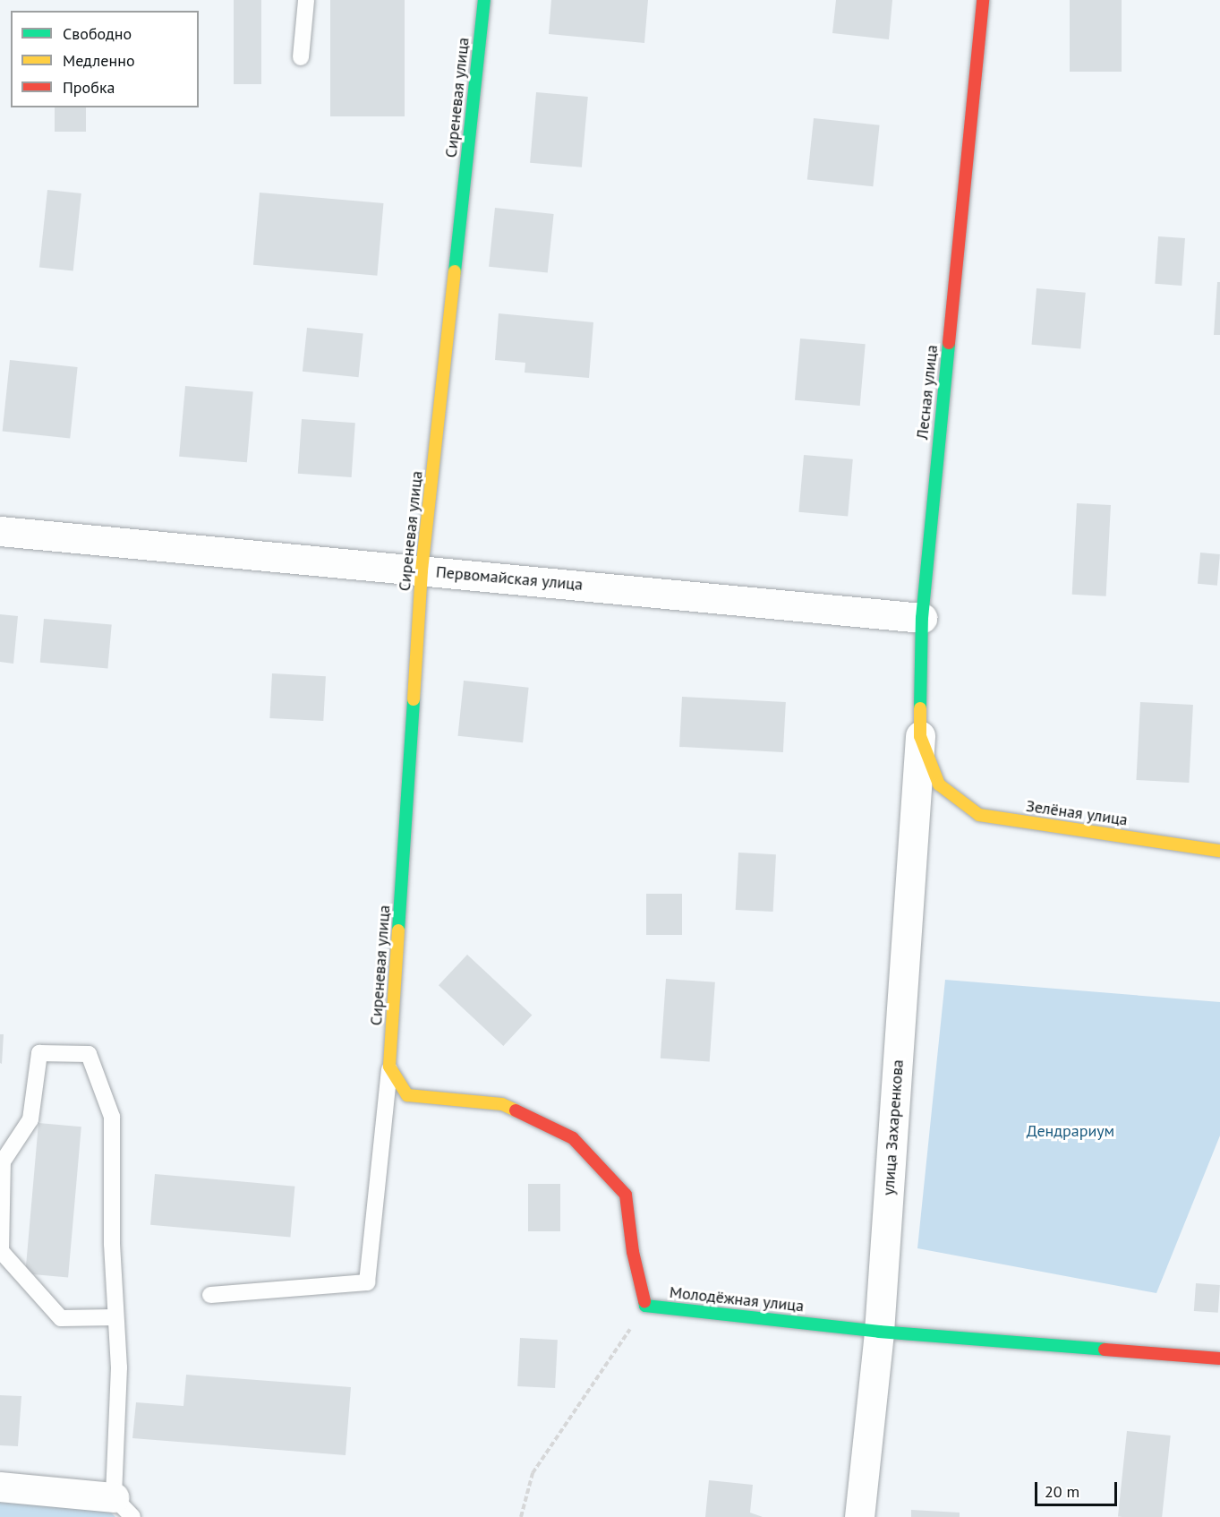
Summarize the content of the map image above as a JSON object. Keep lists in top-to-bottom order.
{
  "streets": {
    "street": [
      "Сиреневая улица",
      "Лесная улица",
      "Первомайская улица",
      "Зелёная улица",
      "улица Захаренкова",
      "Молодёжная улица"
    ]
  },
  "crossings": [
    ["Сиреневая улица", "Первомайская улица"],
    ["Сиреневая улица", "Молодёжная улица"],
    ["Лесная улица", "Первомайская улица"],
    ["Лесная улица", "Зелёная улица"],
    ["Лесная улица", "улица Захаренкова"],
    ["улица Захаренкова", "Молодёжная улица"]
  ],
  "parks": ["Дендрариум"],
  "legend": ["Свободно", "Медленно", "Пробка"],
  "scale_bar": "20 m"
}
